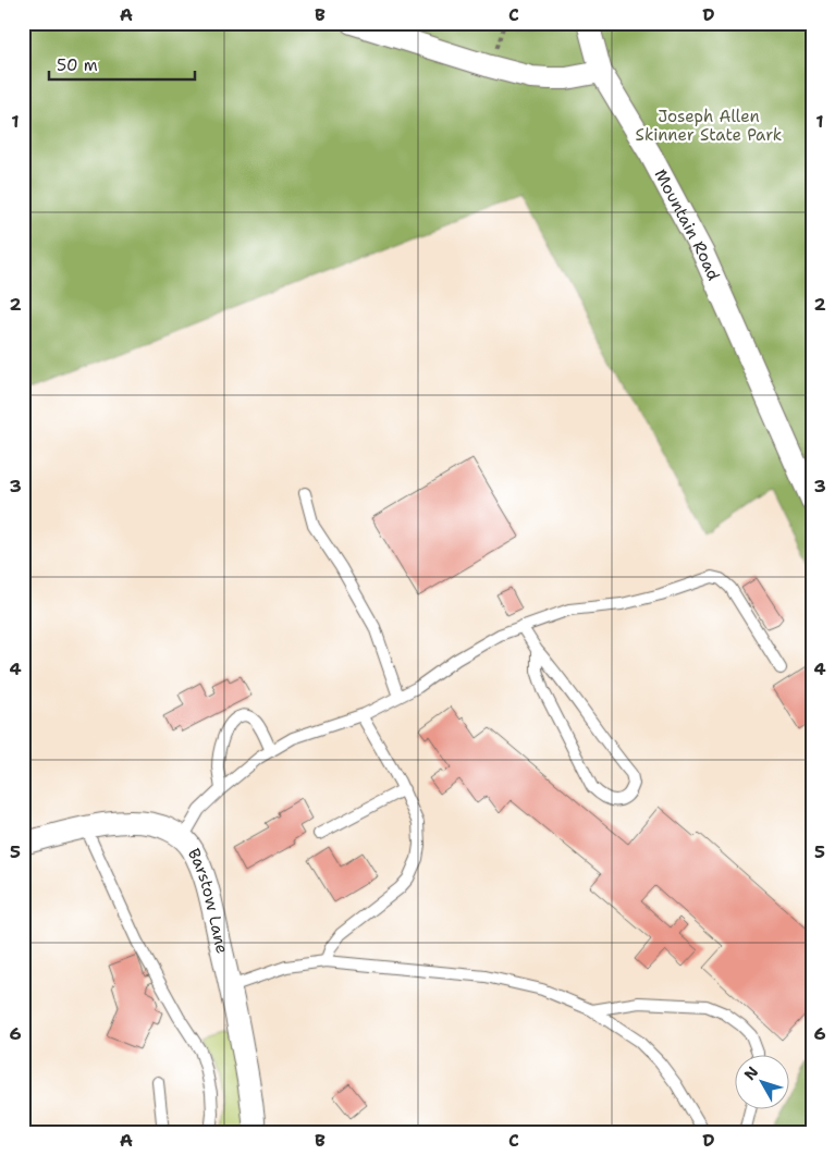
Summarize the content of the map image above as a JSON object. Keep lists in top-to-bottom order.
{
  "streets": {
    "street": ["Mountain Road", "Barstow Lane"]
  },
  "parks": ["Joseph Allen Skinner State Park"],
  "scale_bar": "50 m",
  "north": "top left",
  "grid": {
    "columns": [
      "A",
      "B",
      "C",
      "D"
    ],
    "rows": [
      "1",
      "2",
      "3",
      "4",
      "5",
      "6"
    ]
  }
}
